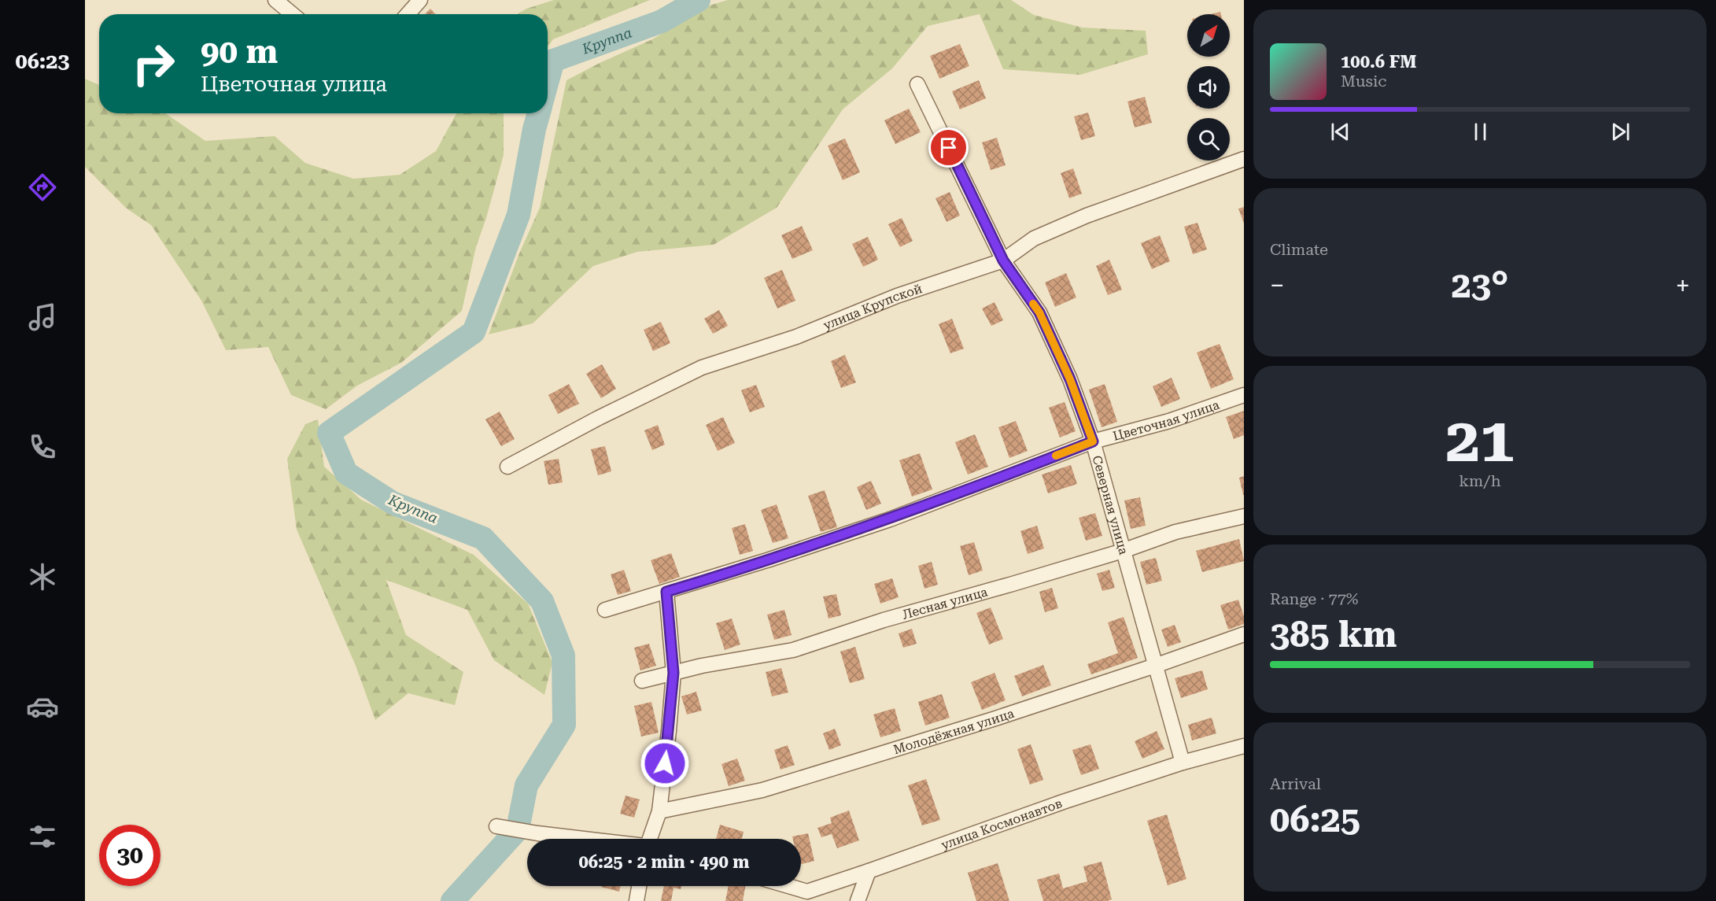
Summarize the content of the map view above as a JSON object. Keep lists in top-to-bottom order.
{
  "streets": {
    "street": [
      "улица Крупской",
      "Цветочная улица",
      "Северная улица",
      "Лесная улица",
      "Молодёжная улица",
      "улица Космонавтов"
    ]
  },
  "crossings": [
    ["улица Крупской", "Северная улица"],
    ["Цветочная улица", "Северная улица"],
    ["Северная улица", "Лесная улица"],
    ["Северная улица", "Молодёжная улица"],
    ["Северная улица", "улица Космонавтов"]
  ],
  "water": ["Круппа"],
  "north": "top right",
  "page": {
    "tabs": "06:23",
    "turn": ["90 m", "Цветочная улица"],
    "song": ["100.6 FM", "Music"],
    "tile": [
      "Climate",
      ["21", "km/h"],
      ["Range · 77%", "385 km"],
      ["Arrival", "06:25"]
    ],
    "heat": ["−", "23°", "+"],
    "limit": "30",
    "trip": "06:25 · 2 min · 490 m"
  }
}
